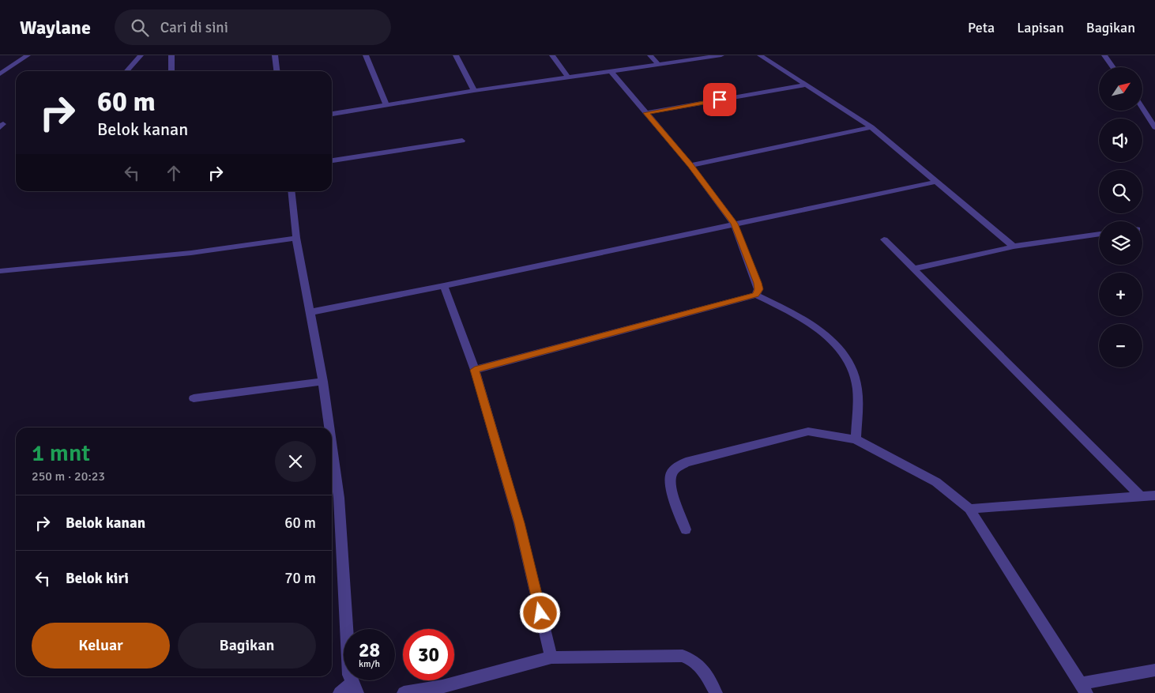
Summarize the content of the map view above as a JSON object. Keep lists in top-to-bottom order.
{
  "north": "top right",
  "page": {
    "header": "Waylane",
    "search": "Cari di sini",
    "nav": ["Peta", "Lapisan", "Bagikan"],
    "map_buttons": ["+", "−"],
    "turn": ["60 m", "Belok kanan"],
    "heading": ["1 mnt", "250 m · 20:23"],
    "list": [
      {
        "name": "Belok kanan",
        "value": "60 m"
      },
      {
        "name": "Belok kiri",
        "value": "70 m"
      }
    ],
    "buttons": ["Keluar", "Bagikan"],
    "speed": "28 km/h",
    "limit": "30"
  }
}
